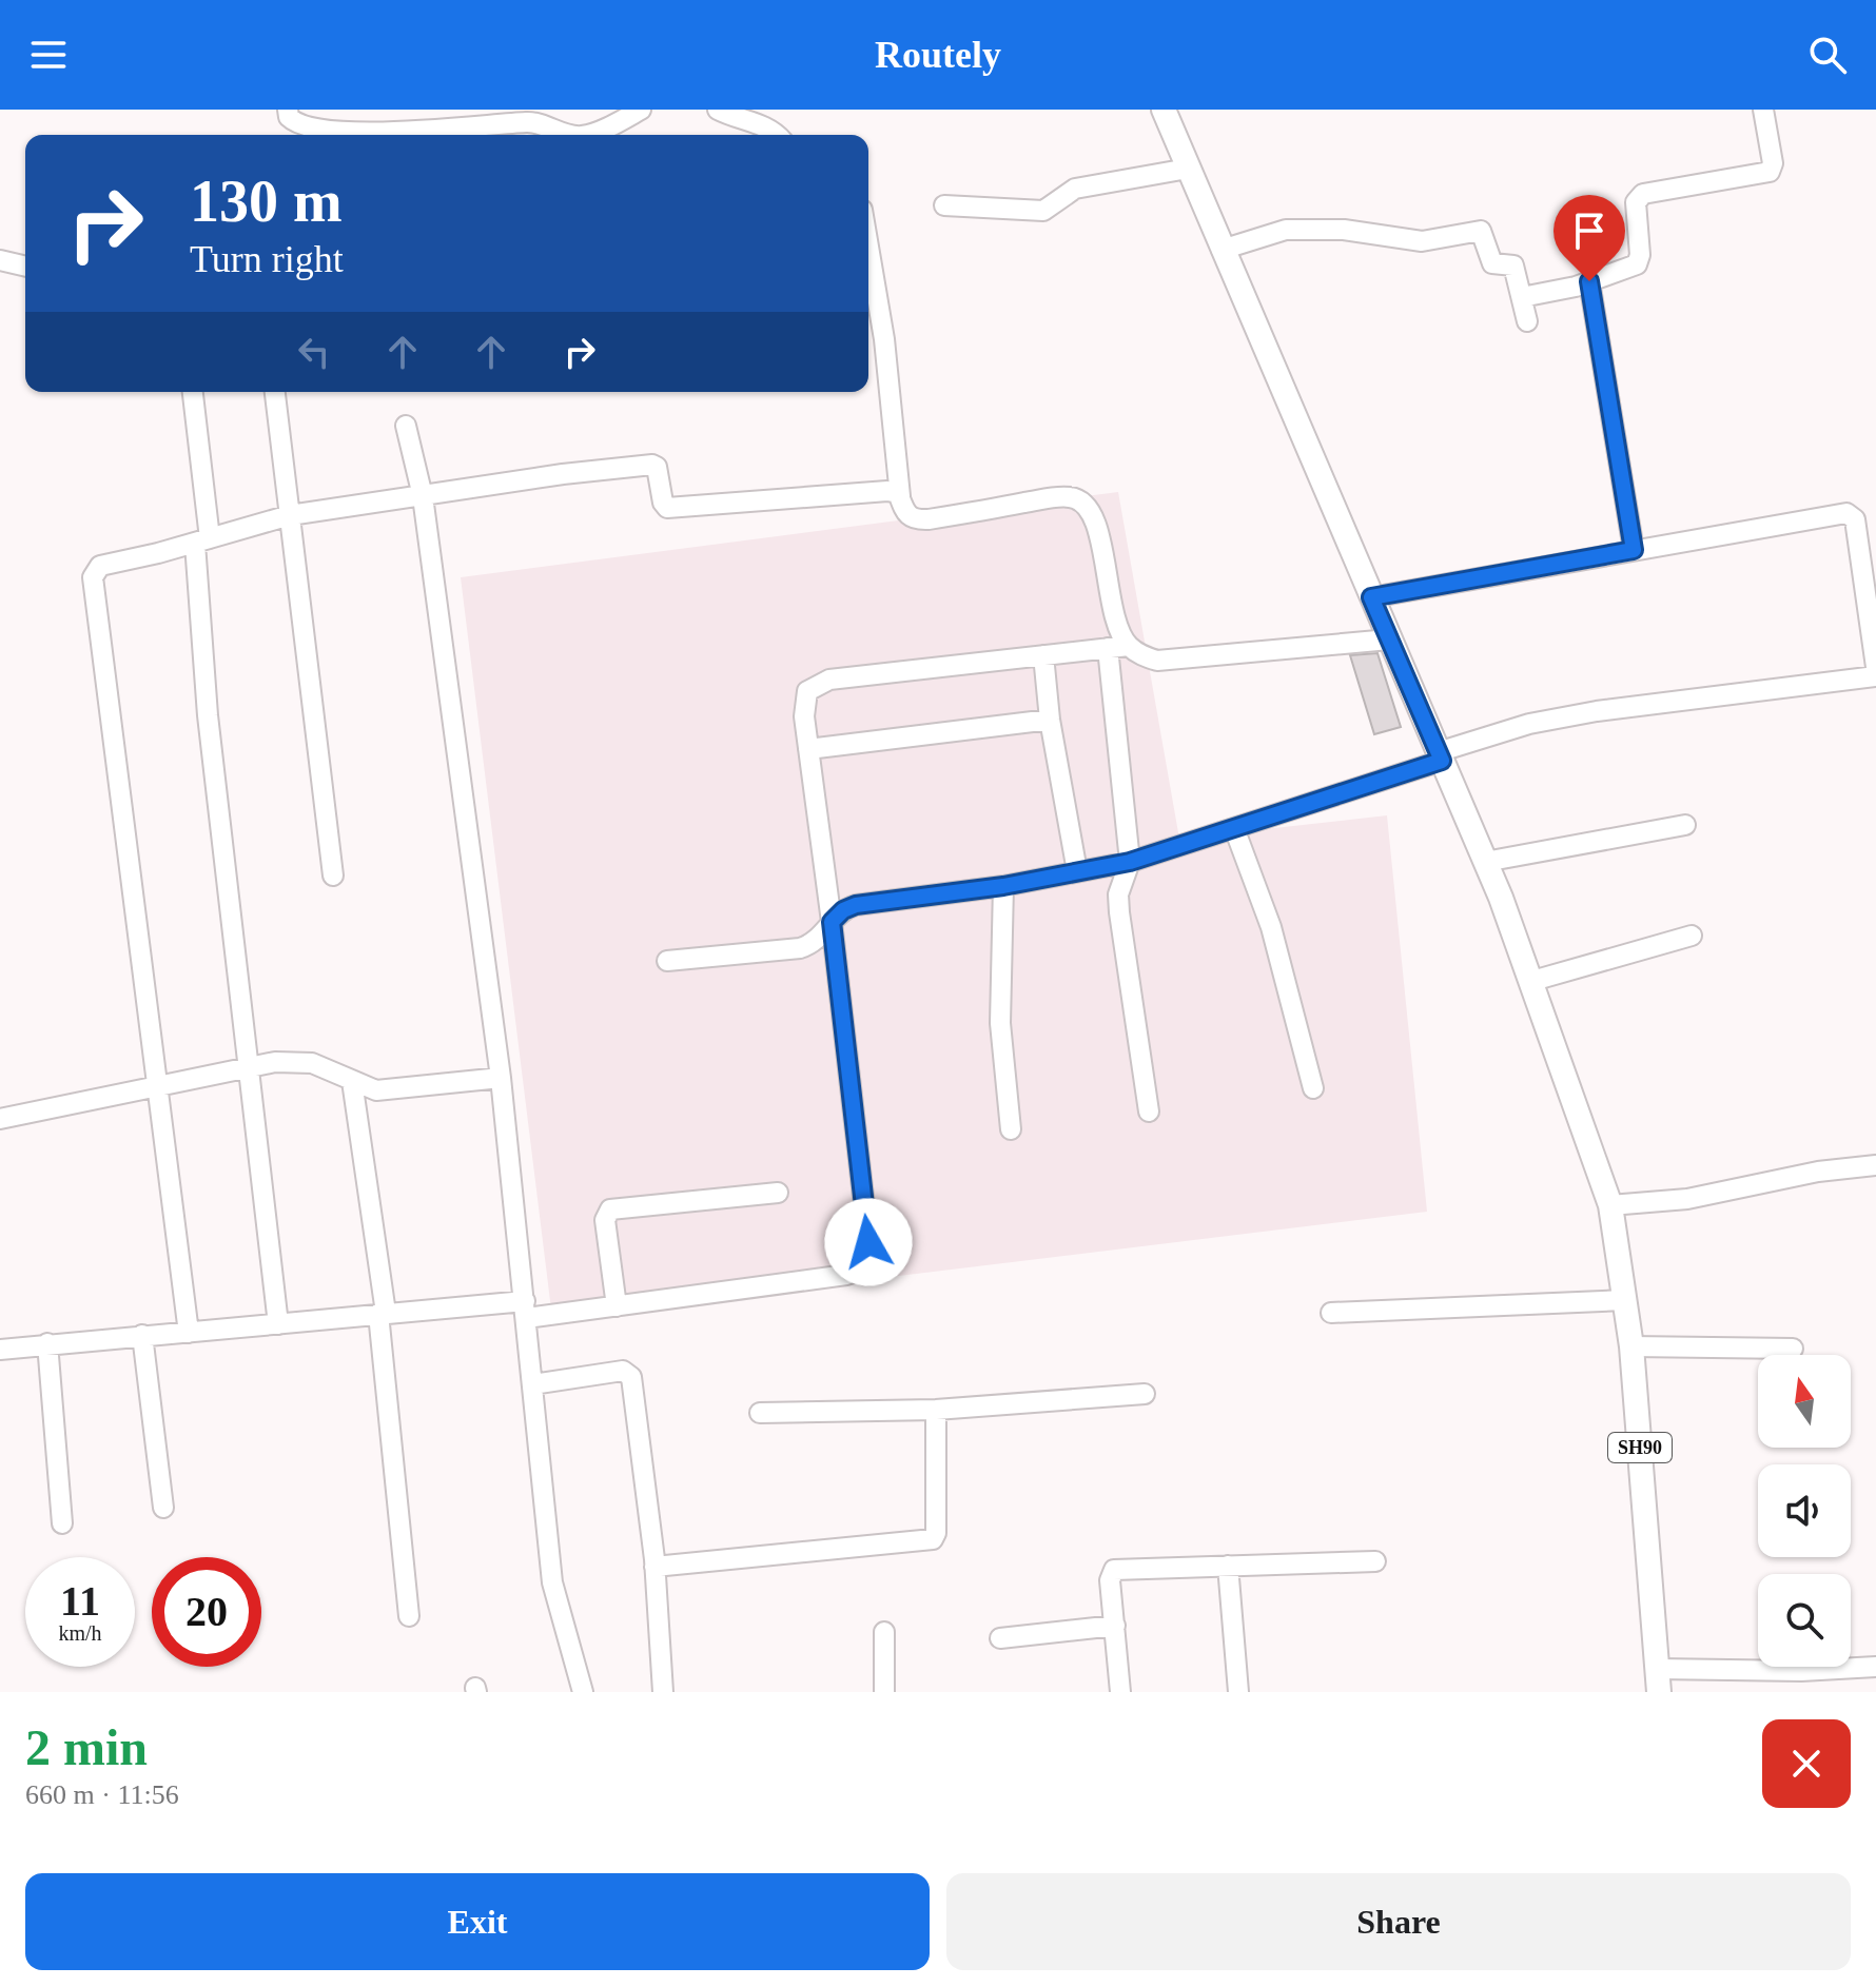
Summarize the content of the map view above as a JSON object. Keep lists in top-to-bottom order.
{
  "streets": {
    "main road": ["SH90"]
  },
  "north": "top",
  "page": {
    "header": "Routely",
    "turn": ["130 m", "Turn right"],
    "speed": "11 km/h",
    "limit": "20",
    "heading": ["2 min", "660 m · 11:56"],
    "buttons": ["Exit", "Share"]
  }
}
